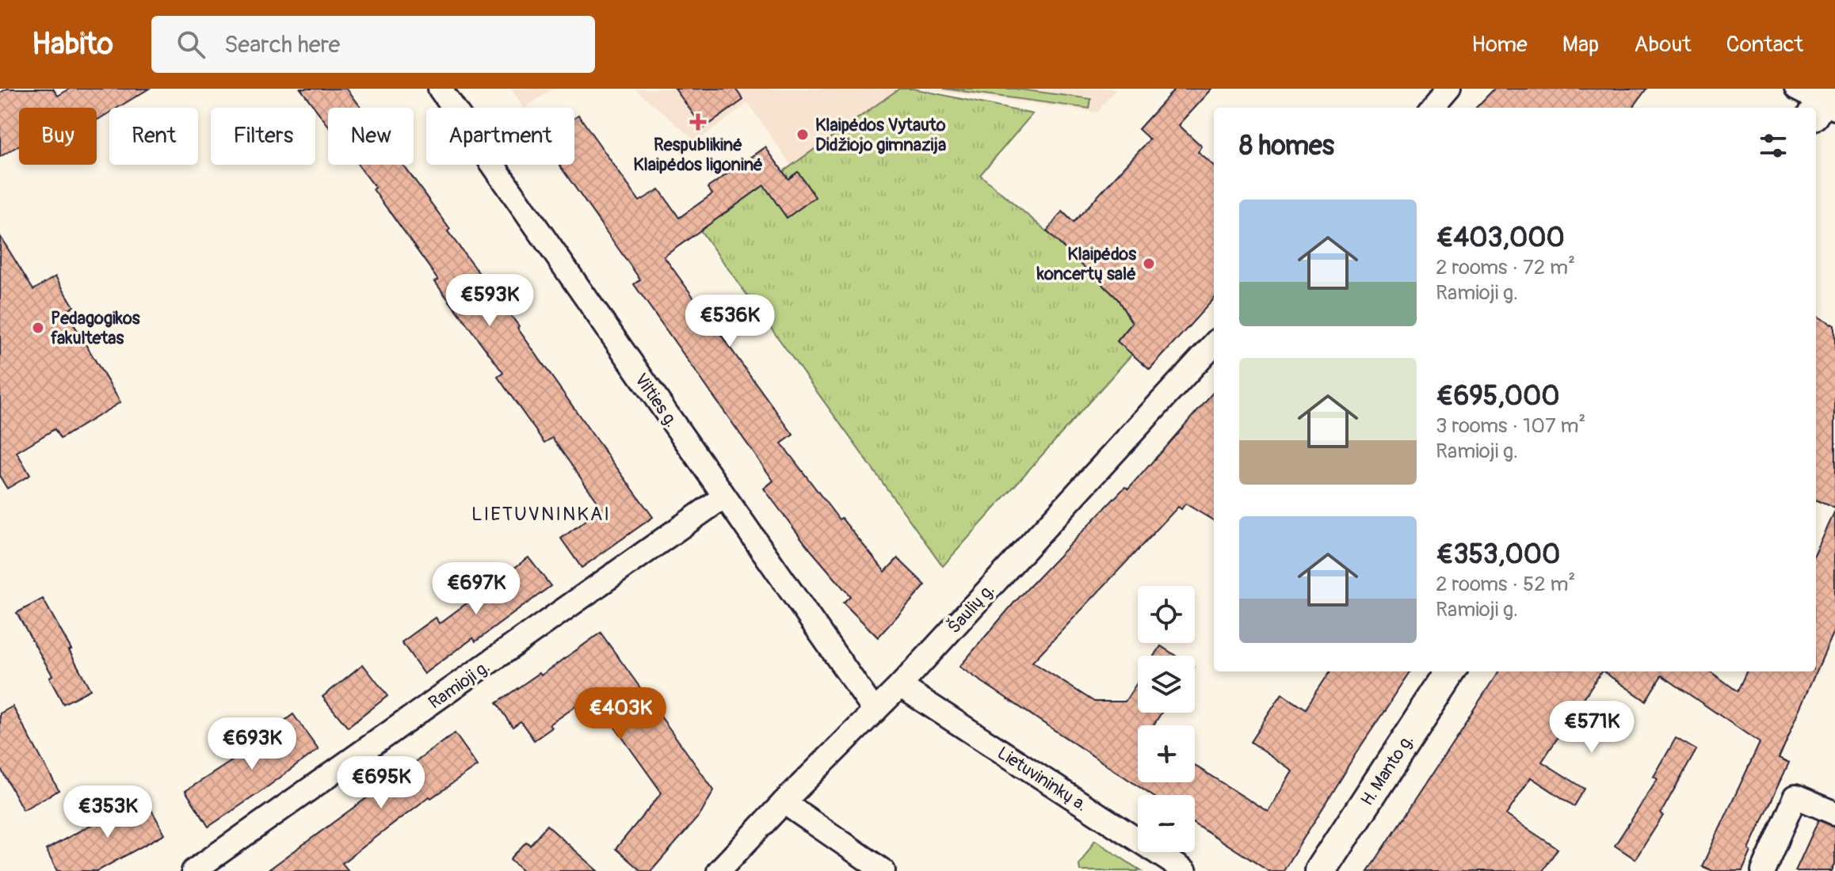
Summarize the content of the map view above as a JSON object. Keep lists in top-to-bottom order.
{
  "streets": {
    "main road": ["H. Manto g."],
    "street": [
      "Vilties g.",
      "Šaulių g.",
      "Ramioji g.",
      "Lietuvininkų a."
    ]
  },
  "crossings": [
    ["Vilties g.", "Šaulių g."],
    ["Vilties g.", "Ramioji g."],
    ["Šaulių g.", "Lietuvininkų a."]
  ],
  "districts": ["LIETUVNINKAI"],
  "places": {
    "health": ["Respublikinė Klaipėdos ligoninė"],
    "other": ["Klaipėdos Vytauto Didžiojo gimnazija", "Klaipėdos koncertų salė", "Pedagogikos fakultetas"]
  },
  "page": {
    "header": "Habito",
    "search": "Search here",
    "nav": [
      "Home",
      "Map",
      "About",
      "Contact"
    ],
    "chip": [
      "Buy",
      "Rent",
      "Filters",
      "New",
      "Apartment"
    ],
    "heading": "8 homes",
    "list": [
      {
        "name": "€403,000",
        "note": "2 rooms · 72 m² · Ramioji g."
      },
      {
        "name": "€695,000",
        "note": "3 rooms · 107 m² · Ramioji g."
      },
      {
        "name": "€353,000",
        "note": "2 rooms · 52 m² · Ramioji g."
      }
    ],
    "price": [
      "€593K",
      "€536K",
      "€697K",
      "€403K",
      "€571K",
      "€693K",
      "€695K",
      "€353K"
    ],
    "map_buttons": ["+", "−"]
  }
}
